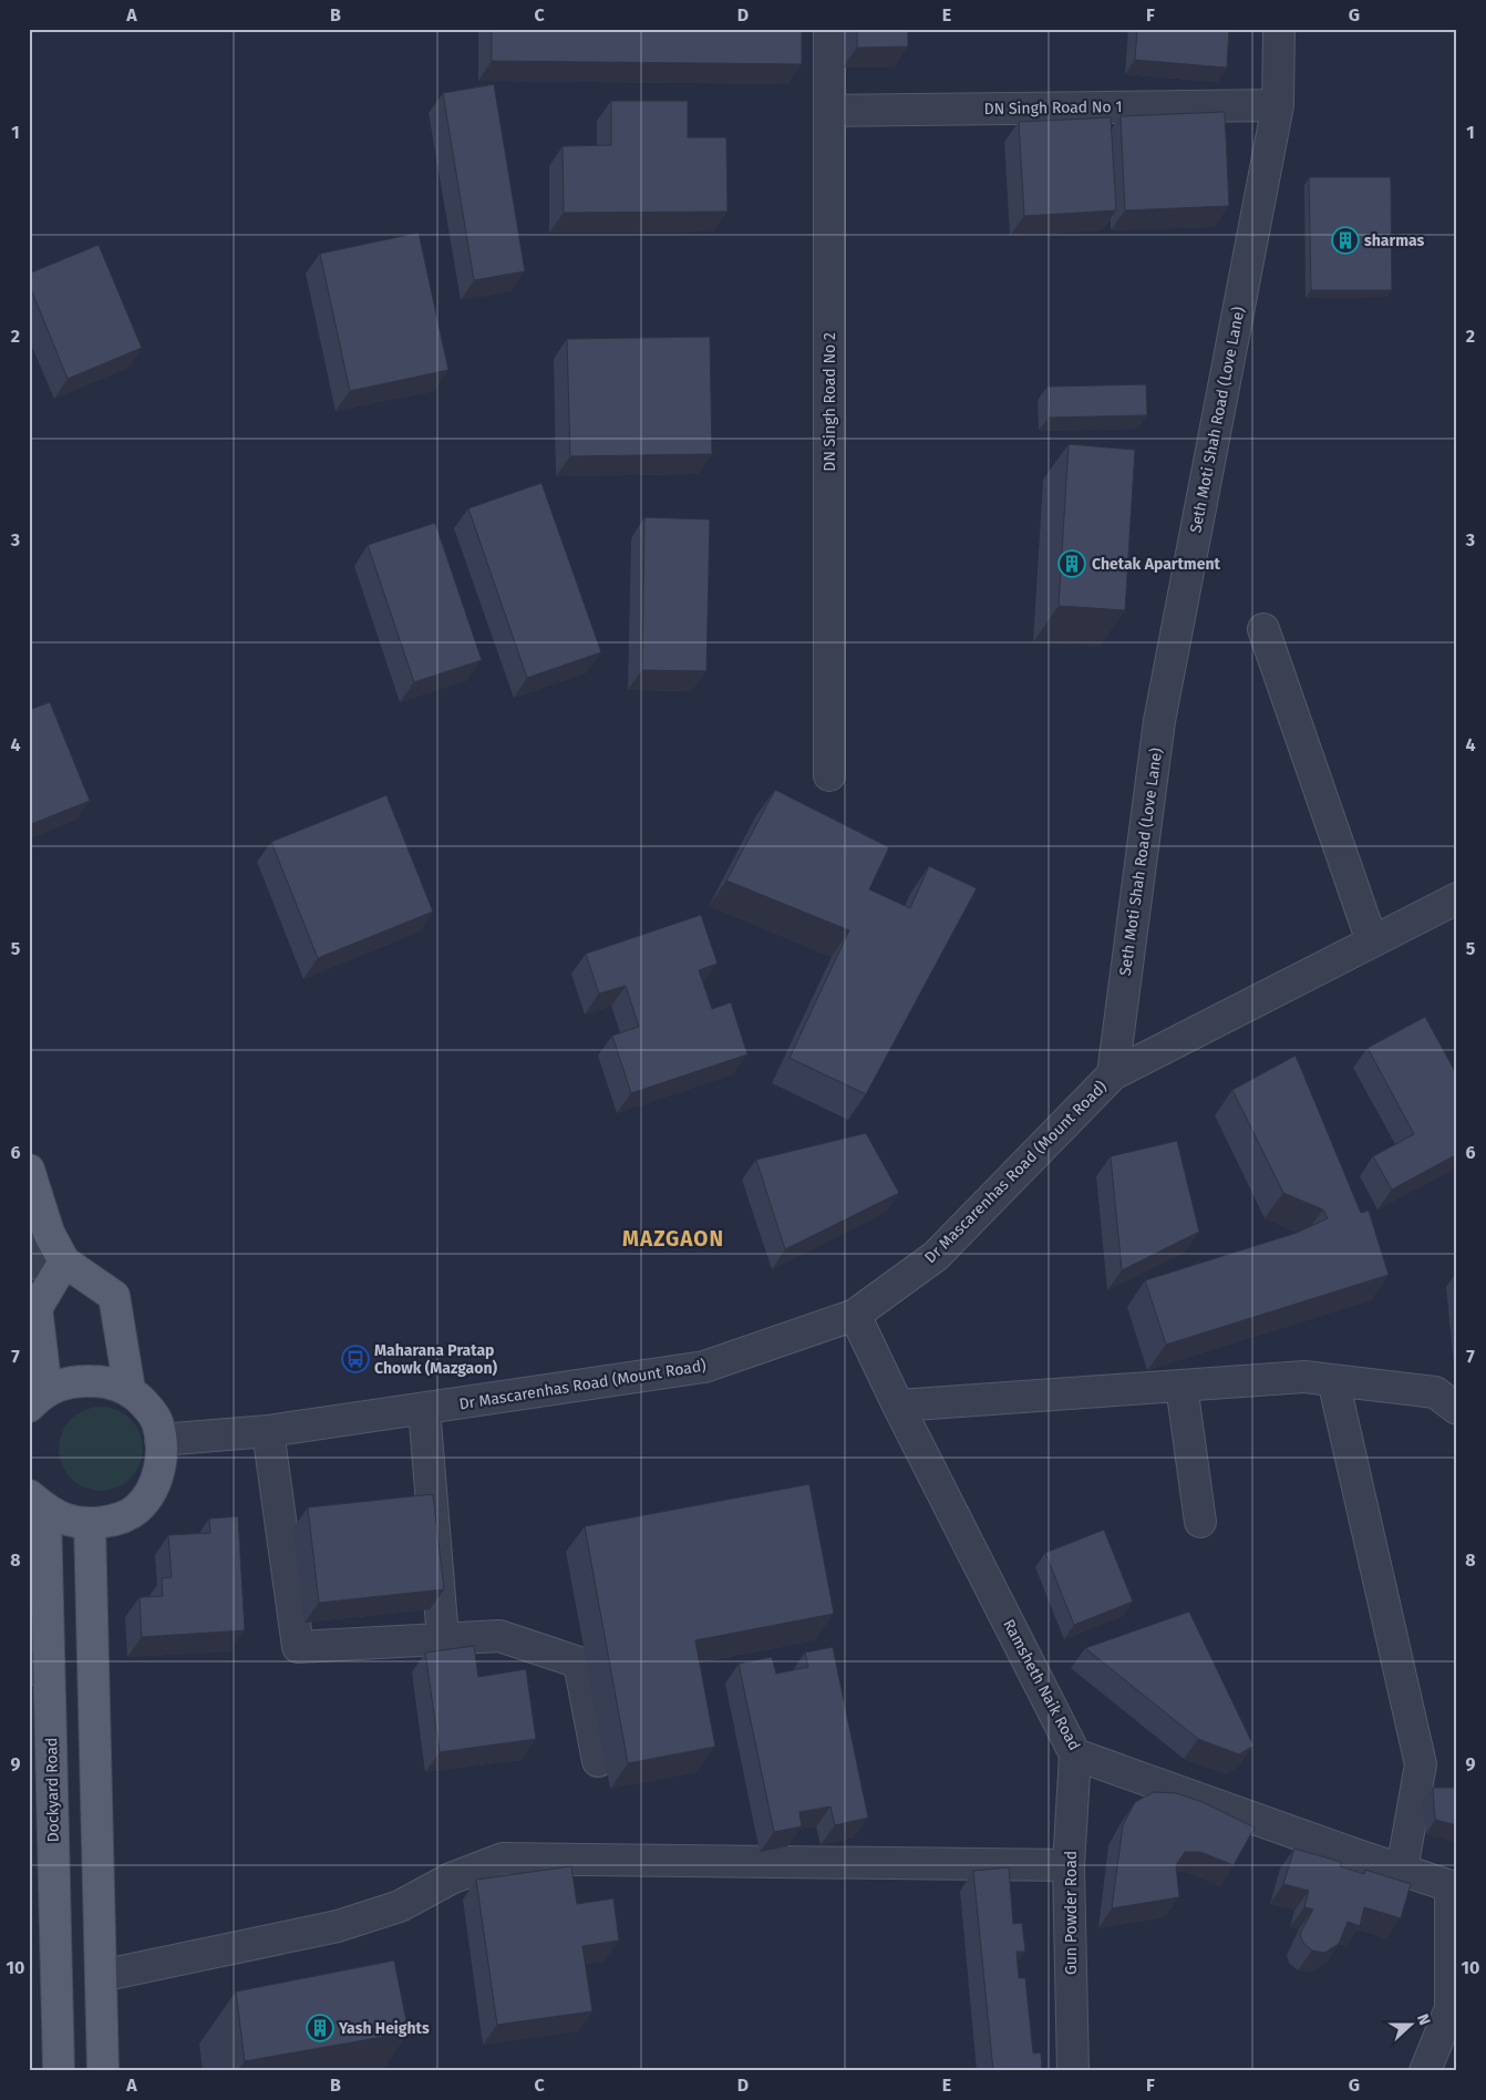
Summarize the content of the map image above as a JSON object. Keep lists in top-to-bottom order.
{
  "streets": {
    "main road": ["Dockyard Road"],
    "street": [
      "DN Singh Road No 1",
      "DN Singh Road No 2",
      "Seth Moti Shah Road (Love Lane)",
      "Dr Mascarenhas Road (Mount Road)",
      "Ramsheth Naik Road",
      "Gun Powder Road"
    ]
  },
  "crossings": [
    ["DN Singh Road No 1", "DN Singh Road No 2"],
    ["DN Singh Road No 1", "Seth Moti Shah Road (Love Lane)"],
    ["Seth Moti Shah Road (Love Lane)", "Dr Mascarenhas Road (Mount Road)"],
    ["Dr Mascarenhas Road (Mount Road)", "Ramsheth Naik Road"],
    ["Ramsheth Naik Road", "Gun Powder Road"]
  ],
  "districts": ["MAZGAON"],
  "places": {
    "building": ["sharmas", "Chetak Apartment", "Yash Heights"],
    "bus stop": ["Maharana Pratap Chowk (Mazgaon)"]
  },
  "north": "right",
  "grid": {
    "columns": [
      "A",
      "B",
      "C",
      "D",
      "E",
      "F",
      "G"
    ],
    "rows": [
      "1",
      "2",
      "3",
      "4",
      "5",
      "6",
      "7",
      "8",
      "9",
      "10"
    ]
  }
}
